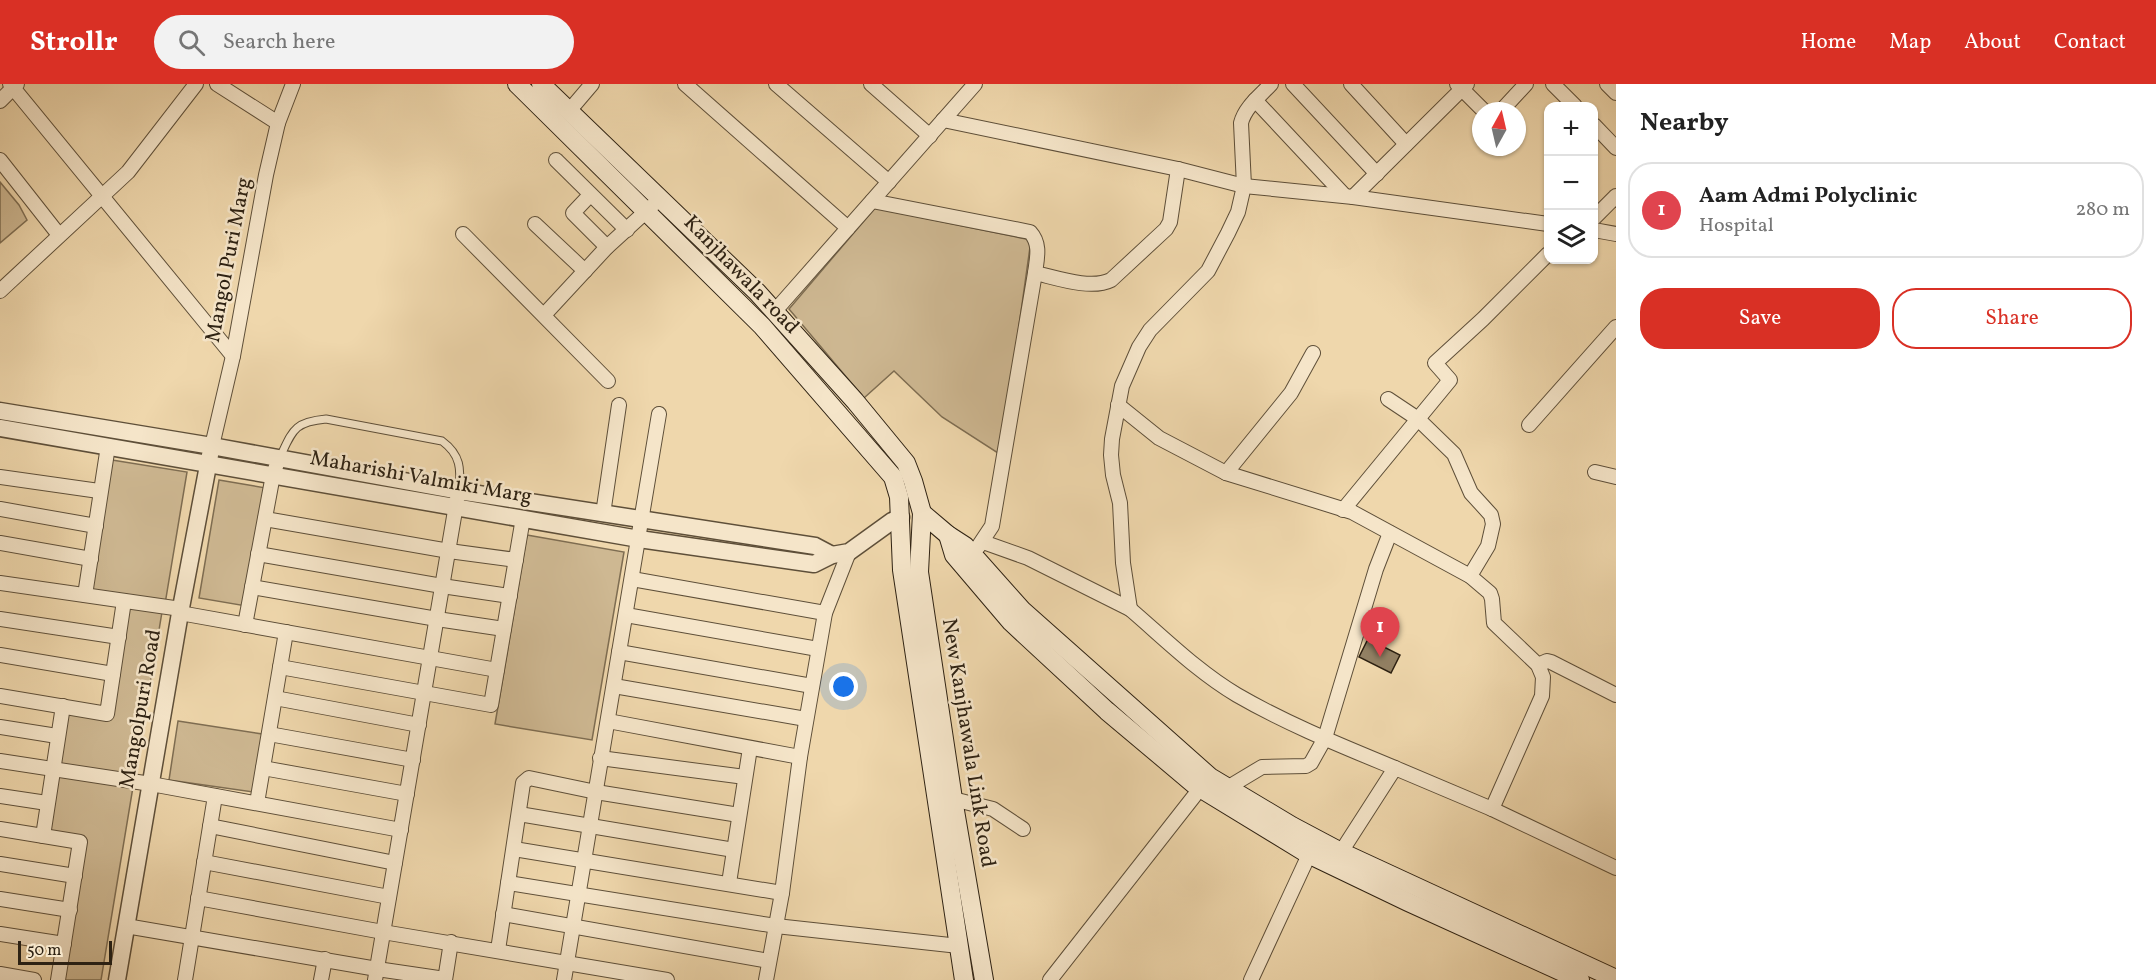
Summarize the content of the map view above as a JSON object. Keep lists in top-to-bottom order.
{
  "streets": {
    "main road": ["Kanjhawala road", "New Kanjhawala Link Road"],
    "street": ["Mangol Puri Marg", "Maharishi Valmiki Marg", "Mangolpuri Road"]
  },
  "crossings": [
    ["Mangol Puri Marg", "Maharishi Valmiki Marg"],
    ["Mangol Puri Marg", "Mangolpuri Road"],
    ["Kanjhawala road", "Maharishi Valmiki Marg"],
    ["Kanjhawala road", "New Kanjhawala Link Road"],
    ["Maharishi Valmiki Marg", "Mangolpuri Road"],
    ["Maharishi Valmiki Marg", "New Kanjhawala Link Road"]
  ],
  "scale_bar": "50 m",
  "north": "top",
  "page": {
    "header": "Strollr",
    "search": "Search here",
    "nav": [
      "Home",
      "Map",
      "About",
      "Contact"
    ],
    "heading": "Nearby",
    "map_buttons": ["+", "−"],
    "list": [
      {
        "mark": "1",
        "name": "Aam Admi Polyclinic",
        "note": "Hospital",
        "value": "280 m"
      }
    ],
    "buttons": ["Save", "Share"],
    "pins": "1",
    "scale": "50 m"
  }
}
